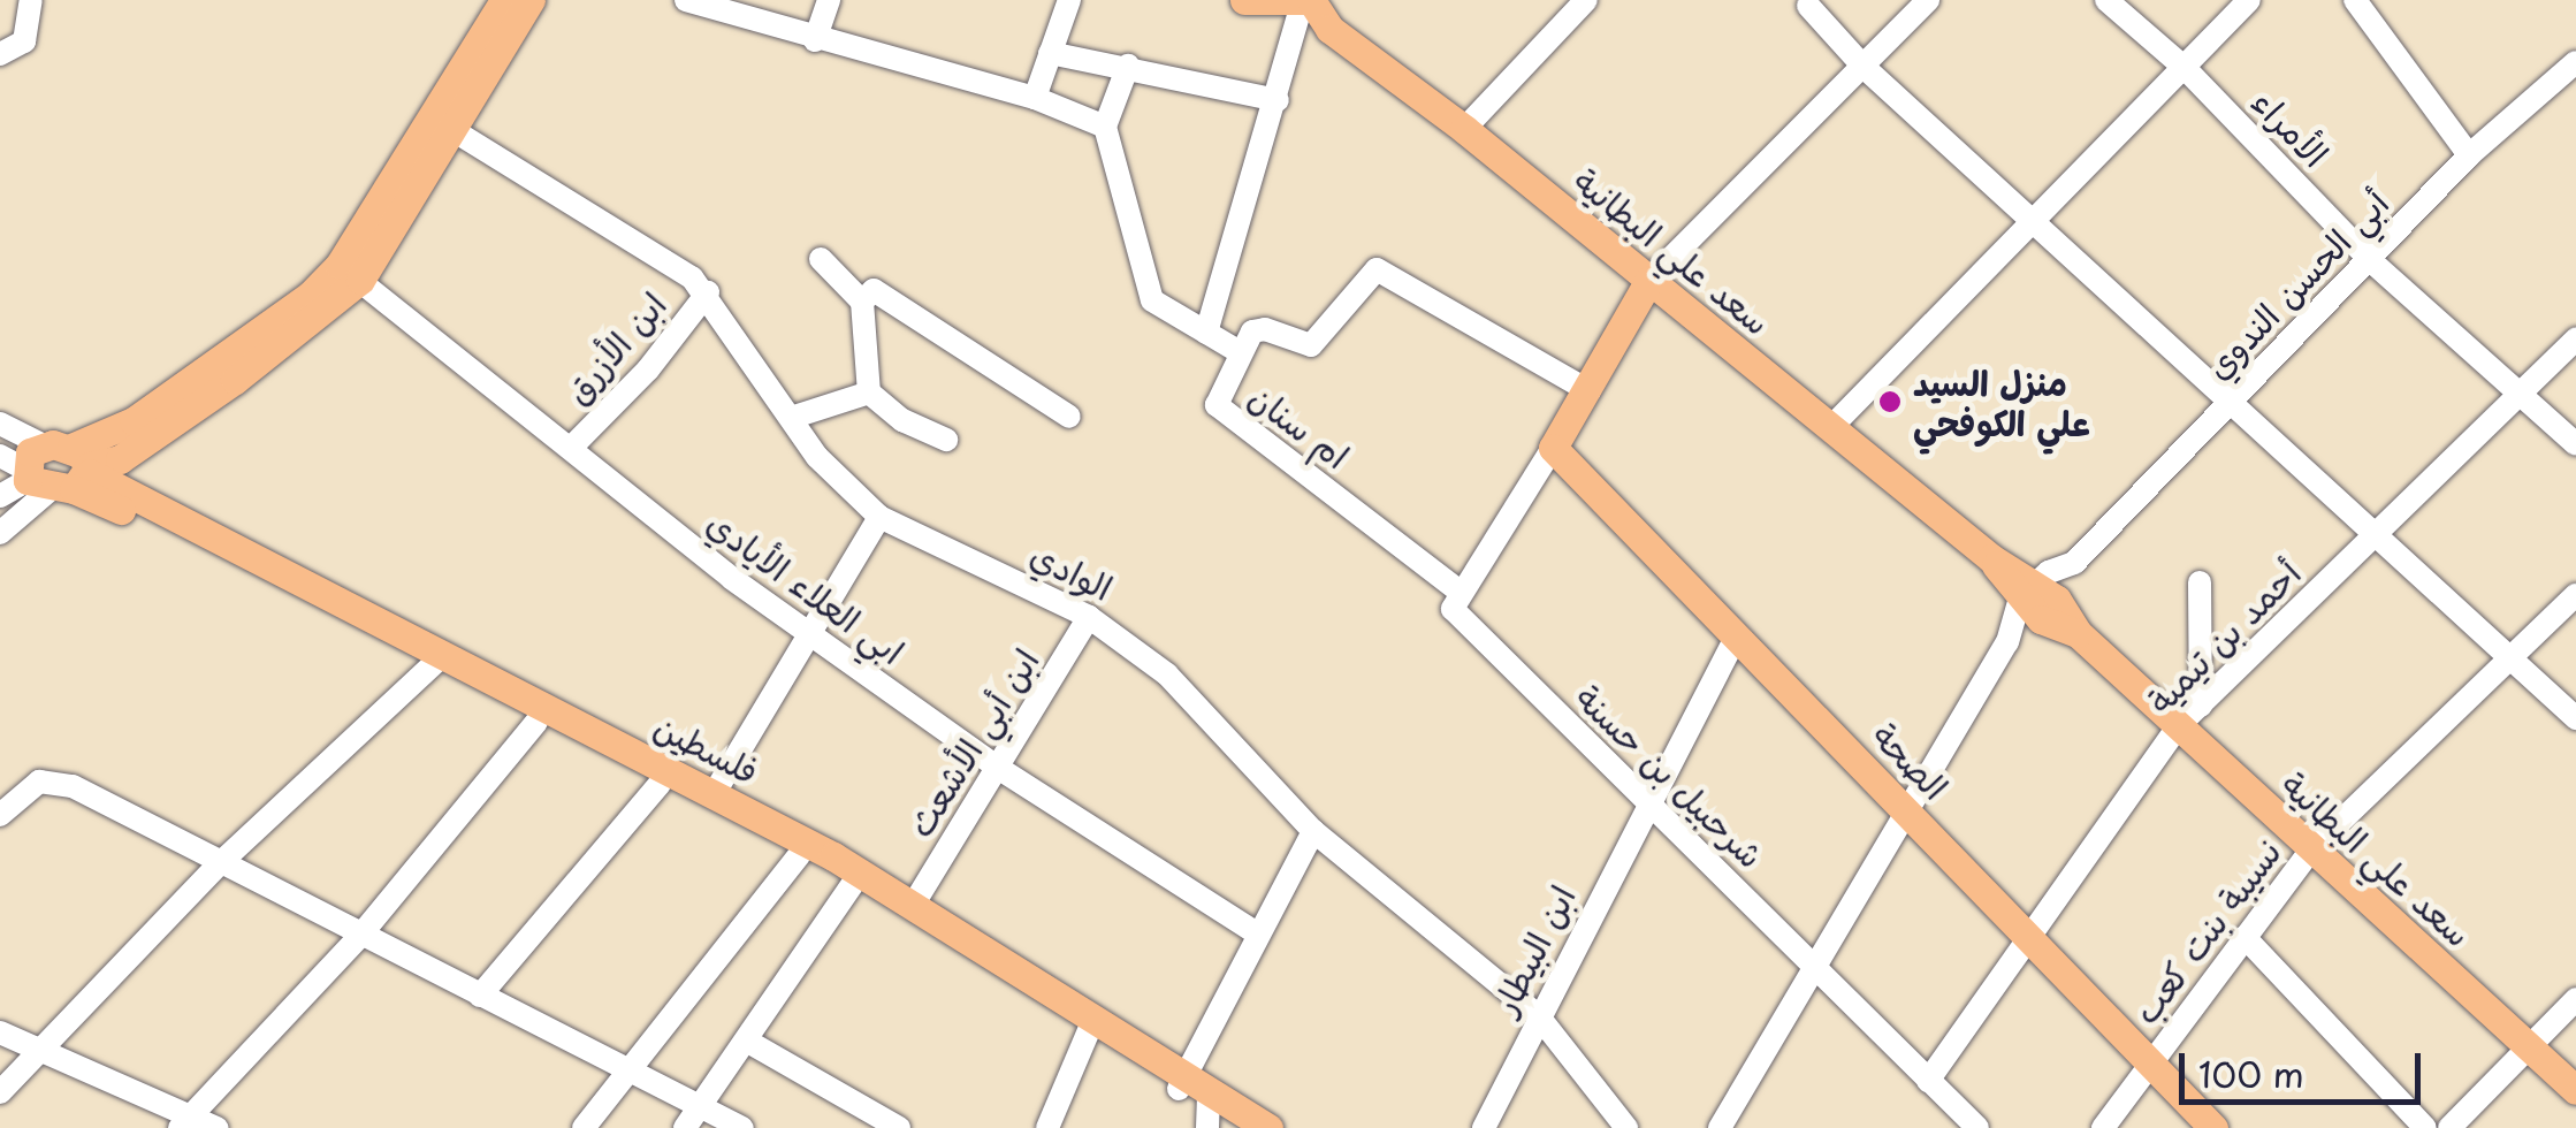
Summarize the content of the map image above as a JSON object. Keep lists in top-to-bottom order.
{
  "streets": {
    "main road": ["سعد علي البطانية", "فلسطين", "الصحة"],
    "street": [
      "الأمراء",
      "أبي الحسن الندوي",
      "ابن الأزرق",
      "ام سنان",
      "الوادي",
      "ابي العلاء الأيادي",
      "أحمد بن تيمية",
      "ابن أبي الأشعث",
      "شرحبيل بن حسنة",
      "نسيبة بنت كعب",
      "ابن البيطار"
    ]
  },
  "crossings": [
    ["الأمراء", "أبي الحسن الندوي"],
    ["الأمراء", "أحمد بن تيمية"],
    ["سعد علي البطانية", "أبي الحسن الندوي"],
    ["سعد علي البطانية", "أحمد بن تيمية"],
    ["سعد علي البطانية", "نسيبة بنت كعب"],
    ["ابن الأزرق", "الوادي"],
    ["ابن الأزرق", "ابي العلاء الأيادي"],
    ["ام سنان", "شرحبيل بن حسنة"],
    ["الوادي", "ابن أبي الأشعث"],
    ["الوادي", "ابن البيطار"],
    ["ابي العلاء الأيادي", "ابن أبي الأشعث"],
    ["أحمد بن تيمية", "الصحة"],
    ["أحمد بن تيمية", "شرحبيل بن حسنة"],
    ["ابن أبي الأشعث", "فلسطين"],
    ["الصحة", "نسيبة بنت كعب"],
    ["الصحة", "ابن البيطار"],
    ["شرحبيل بن حسنة", "ابن البيطار"]
  ],
  "places": ["منزل السيد علي الكوفحي"],
  "scale_bar": "100 m"
}
